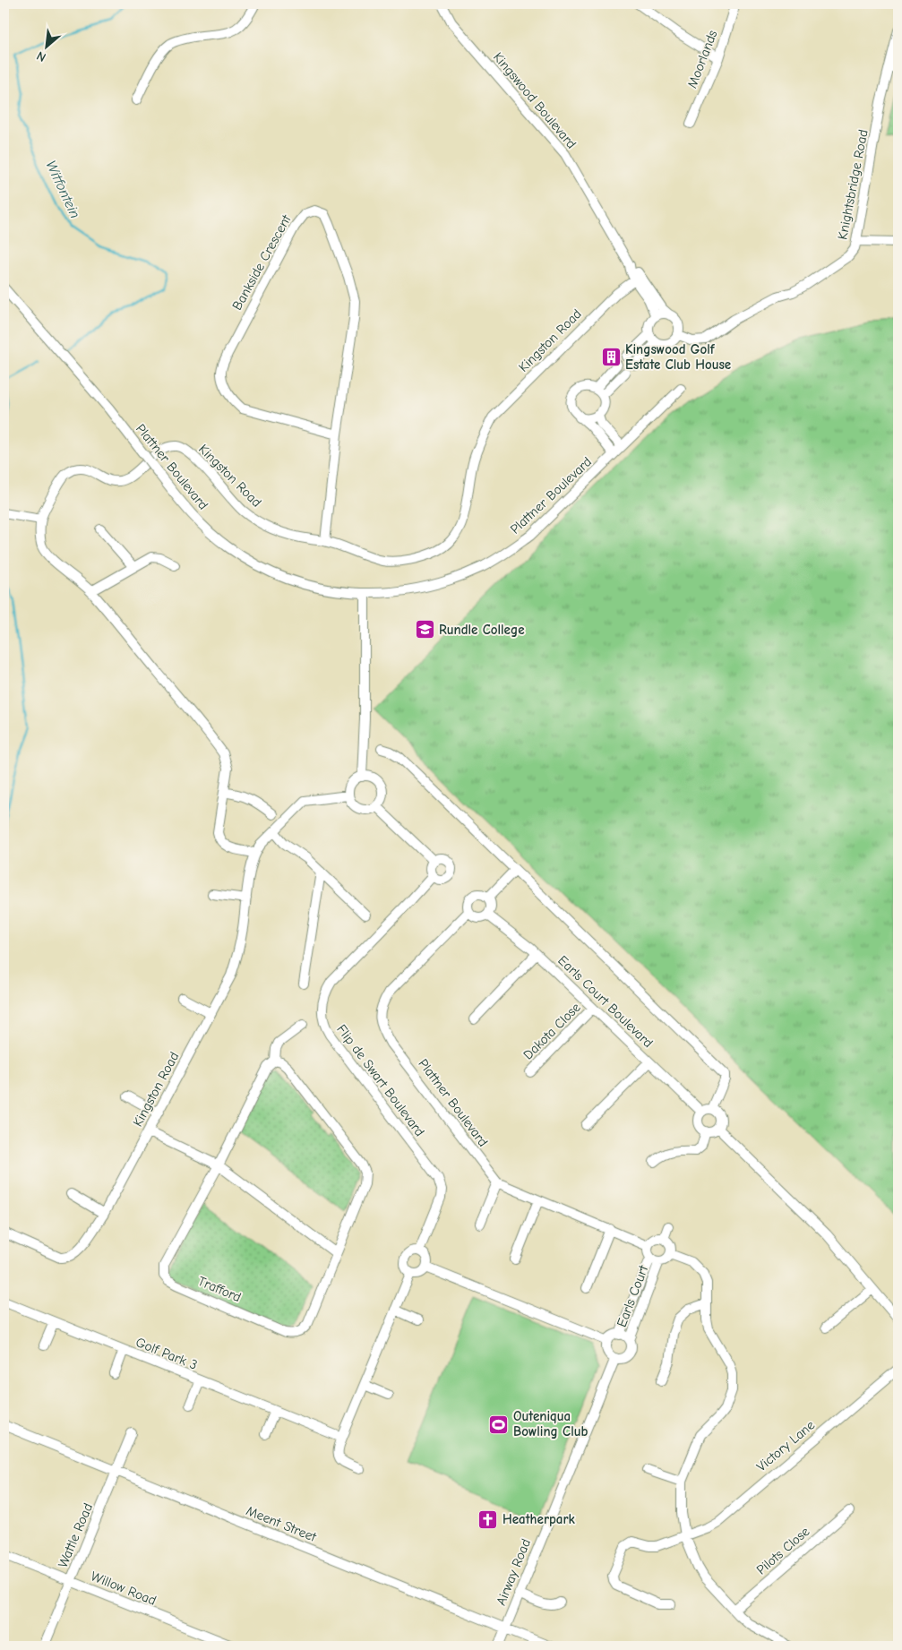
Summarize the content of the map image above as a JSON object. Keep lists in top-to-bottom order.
{
  "streets": {
    "street": [
      "Moorlands",
      "Kingswood Boulevard",
      "Knightsbridge Road",
      "Bankside Crescent",
      "Kingston Road",
      "Plattner Boulevard",
      "Earls Court Boulevard",
      "Dakota Close",
      "Flip de Swart Boulevard",
      "Trafford",
      "Earls Court",
      "Golf Park 3",
      "Victory Lane",
      "Meent Street",
      "Wattle Road",
      "Pilots Close",
      "Airway Road",
      "Willow Road"
    ]
  },
  "crossings": [
    ["Kingswood Boulevard", "Knightsbridge Road"],
    ["Kingswood Boulevard", "Kingston Road"],
    ["Bankside Crescent", "Kingston Road"],
    ["Plattner Boulevard", "Earls Court Boulevard"],
    ["Plattner Boulevard", "Earls Court"],
    ["Earls Court Boulevard", "Dakota Close"],
    ["Earls Court", "Airway Road"],
    ["Meent Street", "Wattle Road"],
    ["Meent Street", "Airway Road"],
    ["Wattle Road", "Willow Road"]
  ],
  "water": ["Witfontein"],
  "places": {
    "building": ["Kingswood Golf Estate Club House"],
    "school or university": ["Rundle College"],
    "sports": ["Outeniqua Bowling Club"],
    "church": ["Heatherpark"]
  },
  "north": "bottom left"
}
